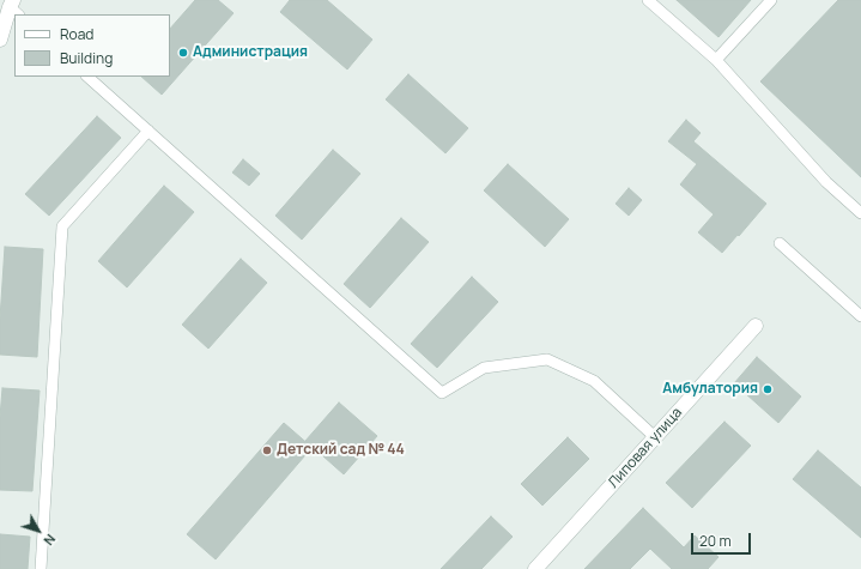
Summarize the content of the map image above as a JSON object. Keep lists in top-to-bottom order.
{
  "streets": {
    "street": ["Липовая улица"]
  },
  "places": ["Администрация", "Амбулатория", "Детский сад № 44"],
  "legend": ["Road", "Building"],
  "scale_bar": "20 m",
  "north": "bottom right"
}
